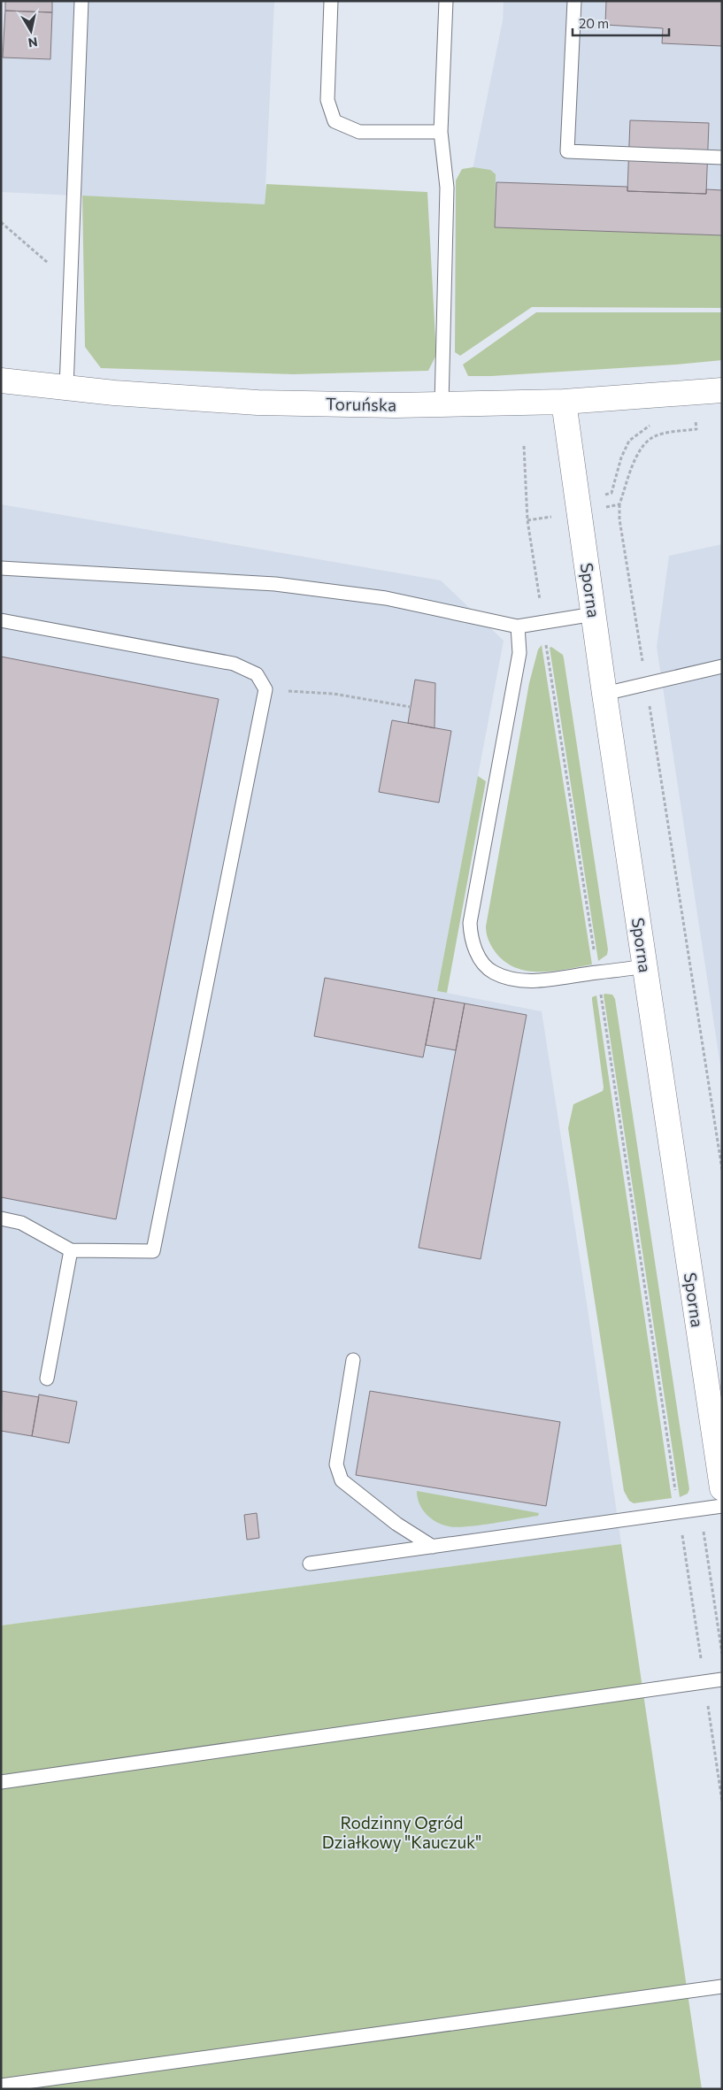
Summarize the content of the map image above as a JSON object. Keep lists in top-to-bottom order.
{
  "streets": {
    "street": ["Toruńska", "Sporna"]
  },
  "crossings": [
    ["Toruńska", "Sporna"]
  ],
  "parks": ["Rodzinny Ogród Działkowy \"Kauczuk\""],
  "scale_bar": "20 m",
  "north": "bottom"
}
